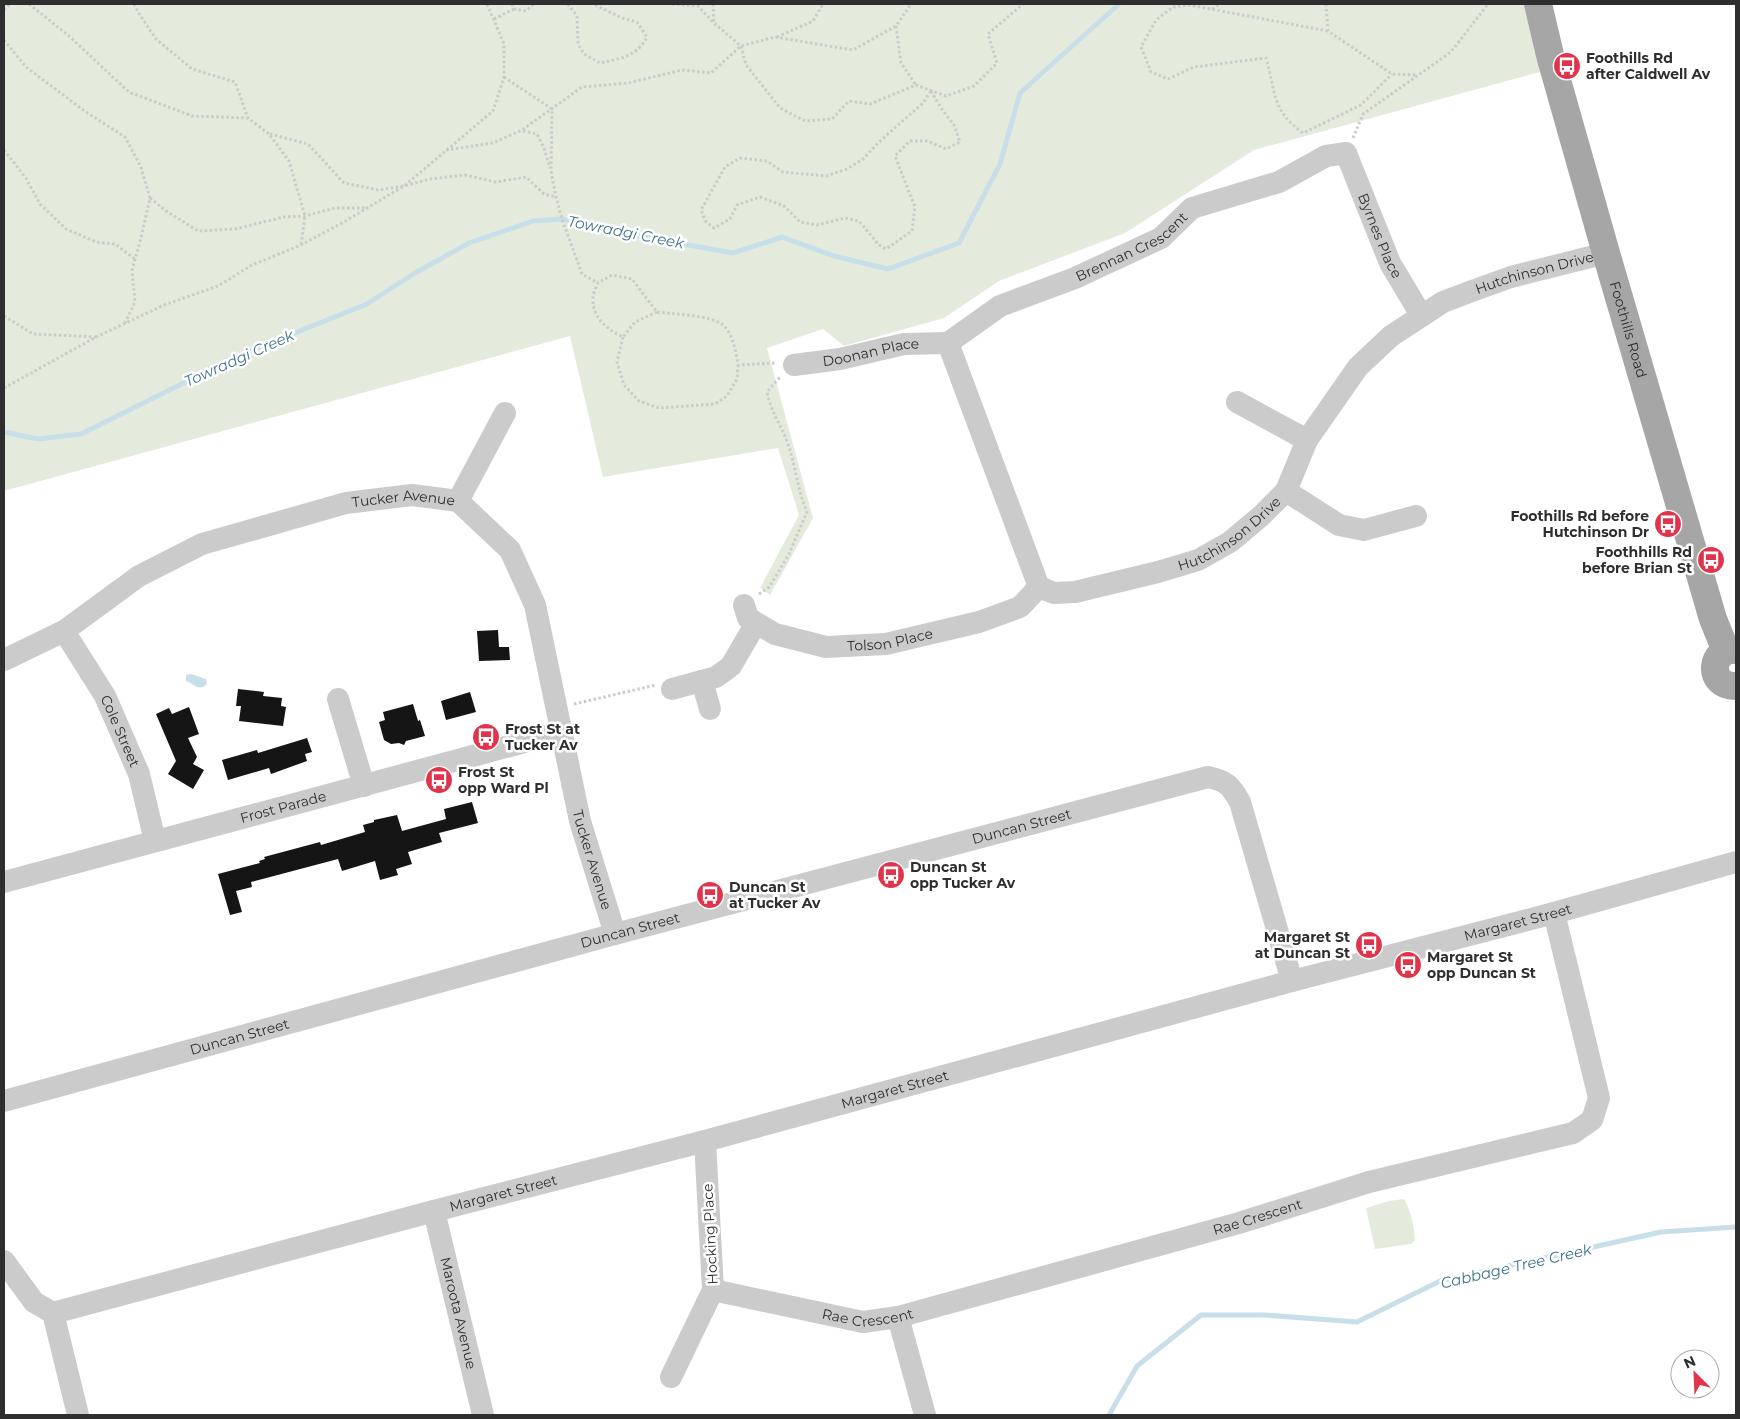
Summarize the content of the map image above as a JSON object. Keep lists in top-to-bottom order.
{
  "streets": {
    "main road": ["Foothills Road"],
    "street": [
      "Byrnes Place",
      "Brennan Crescent",
      "Hutchinson Drive",
      "Doonan Place",
      "Tucker Avenue",
      "Tolson Place",
      "Cole Street",
      "Frost Parade",
      "Duncan Street",
      "Margaret Street",
      "Rae Crescent",
      "Hocking Place",
      "Maroota Avenue"
    ]
  },
  "crossings": [
    ["Byrnes Place", "Brennan Crescent"],
    ["Byrnes Place", "Hutchinson Drive"],
    ["Brennan Crescent", "Doonan Place"],
    ["Hutchinson Drive", "Foothills Road"],
    ["Hutchinson Drive", "Tolson Place"],
    ["Tucker Avenue", "Cole Street"],
    ["Tucker Avenue", "Frost Parade"],
    ["Tucker Avenue", "Duncan Street"],
    ["Cole Street", "Frost Parade"],
    ["Duncan Street", "Margaret Street"],
    ["Margaret Street", "Rae Crescent"],
    ["Margaret Street", "Hocking Place"],
    ["Margaret Street", "Maroota Avenue"],
    ["Rae Crescent", "Hocking Place"]
  ],
  "water": ["Towradgi Creek", "Cabbage Tree Creek"],
  "places": {
    "bus stop": [
      "Foothills Rd after Caldwell Av",
      "Foothills Rd before Hutchinson Dr",
      "Foothhills Rd before Brian St",
      "Frost St at Tucker Av",
      "Frost St opp Ward Pl",
      "Duncan St opp Tucker Av",
      "Duncan St at Tucker Av",
      "Margaret St at Duncan St",
      "Margaret St opp Duncan St"
    ]
  },
  "north": "top left"
}
